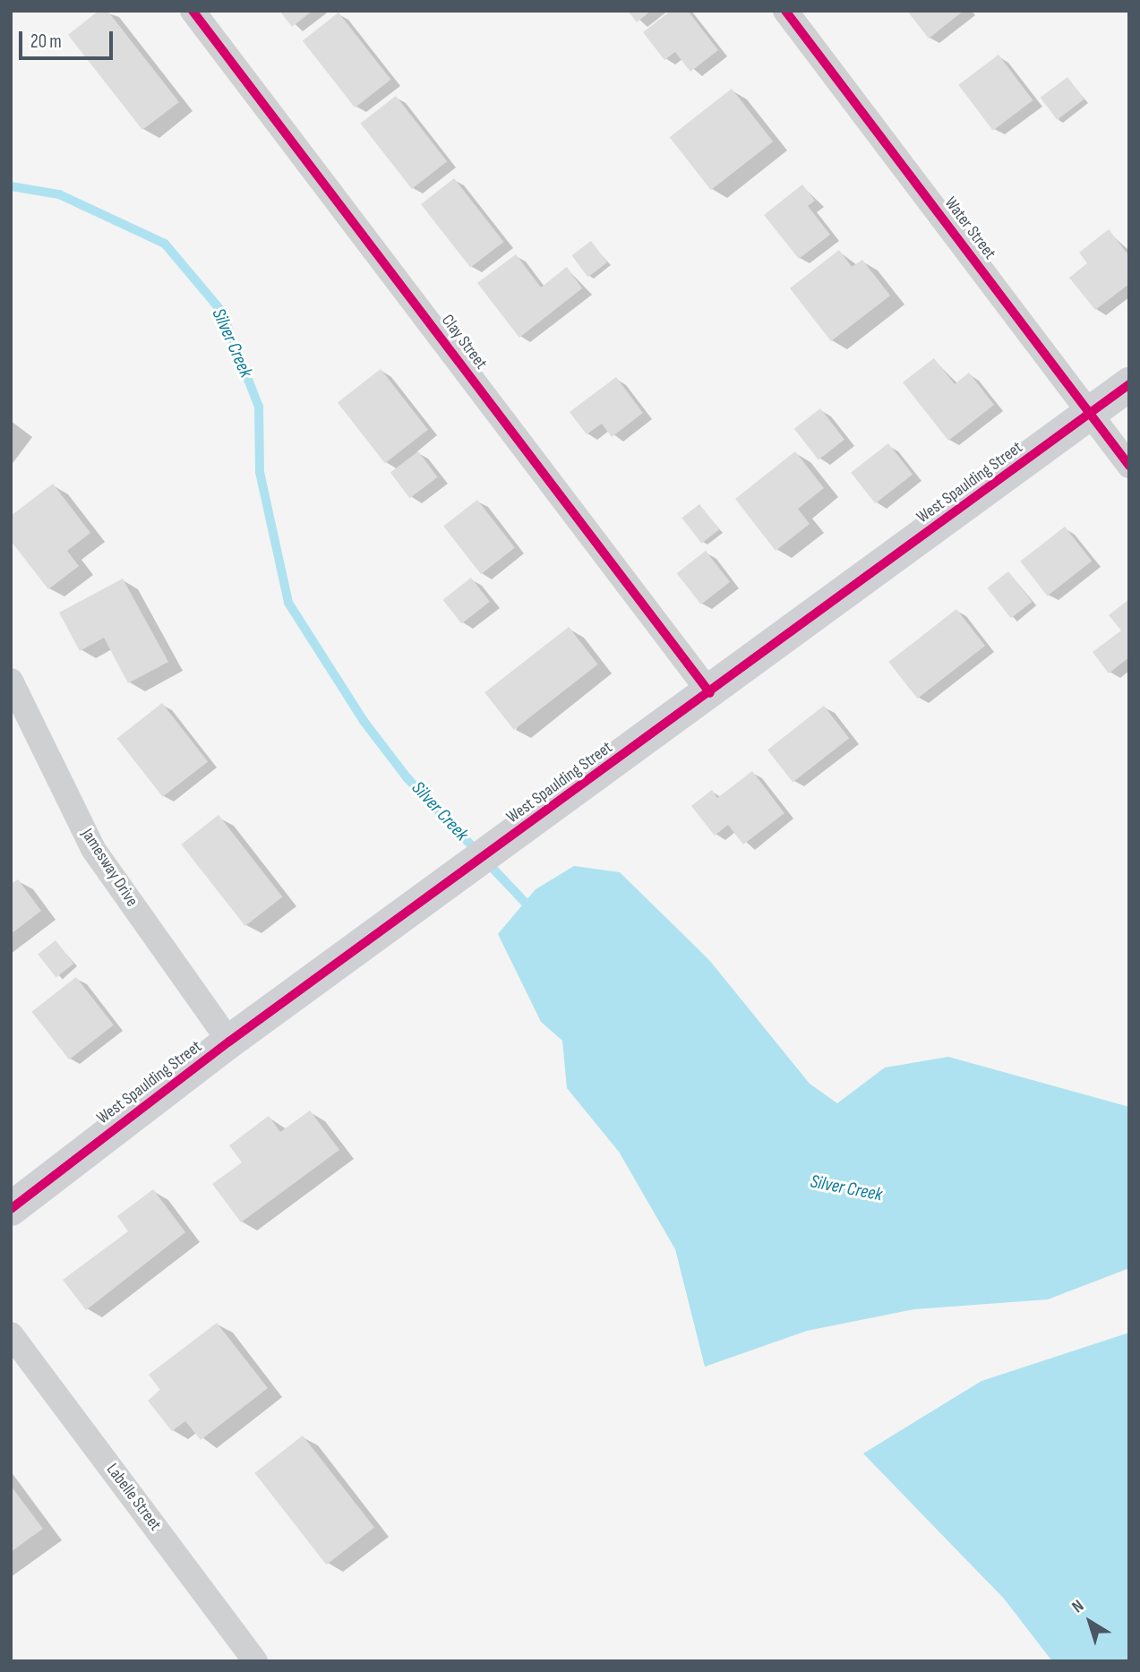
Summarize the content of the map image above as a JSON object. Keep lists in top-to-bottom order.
{
  "streets": {
    "street": [
      "Water Street",
      "Clay Street",
      "West Spaulding Street",
      "Jamesway Drive",
      "Labelle Street"
    ]
  },
  "crossings": [
    ["Water Street", "West Spaulding Street"],
    ["Clay Street", "West Spaulding Street"],
    ["West Spaulding Street", "Jamesway Drive"]
  ],
  "water": ["Silver Creek"],
  "scale_bar": "20 m",
  "north": "top left"
}
